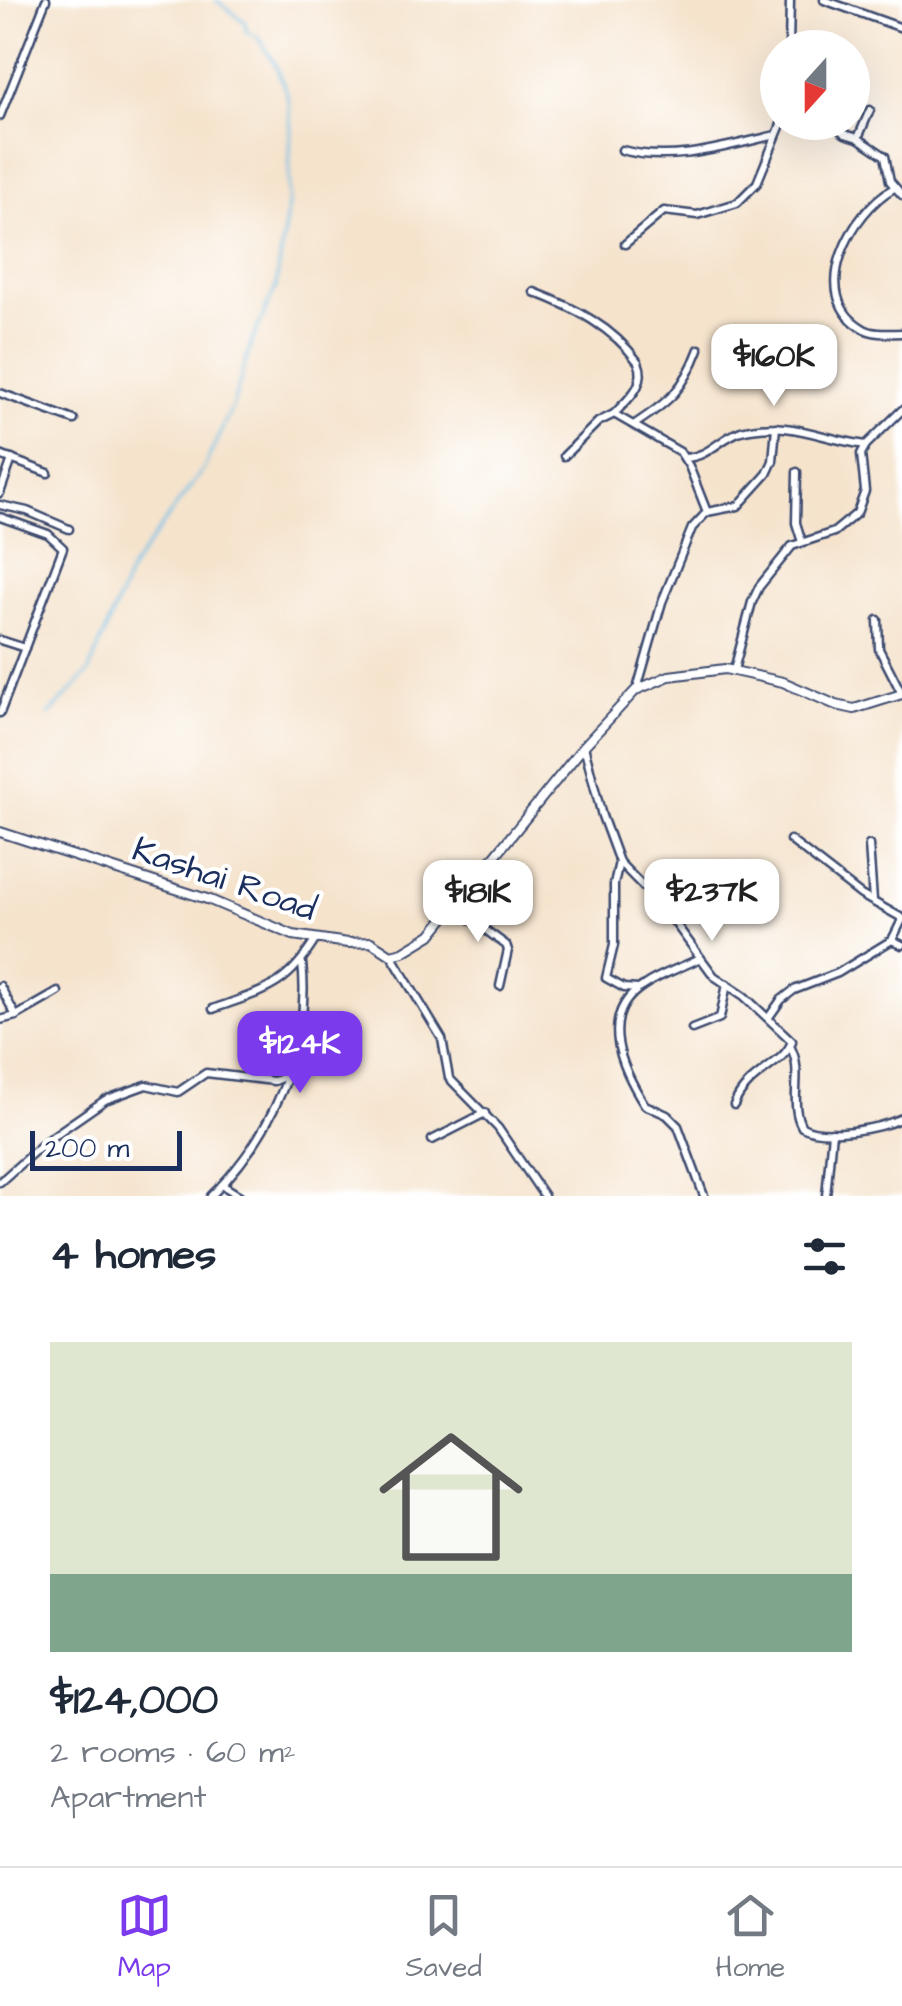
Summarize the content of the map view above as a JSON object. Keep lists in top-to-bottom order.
{
  "streets": {
    "street": ["Kashai Road"]
  },
  "scale_bar": "200 m",
  "north": "bottom",
  "page": {
    "price": [
      "$160K",
      "$237K",
      "$181K",
      "$124K"
    ],
    "scale": "200 m",
    "heading": "4 homes",
    "list": [
      {
        "name": "$124,000",
        "note": "2 rooms · 60 m² · Apartment"
      }
    ],
    "tabs": ["Map", "Saved", "Home"]
  }
}
